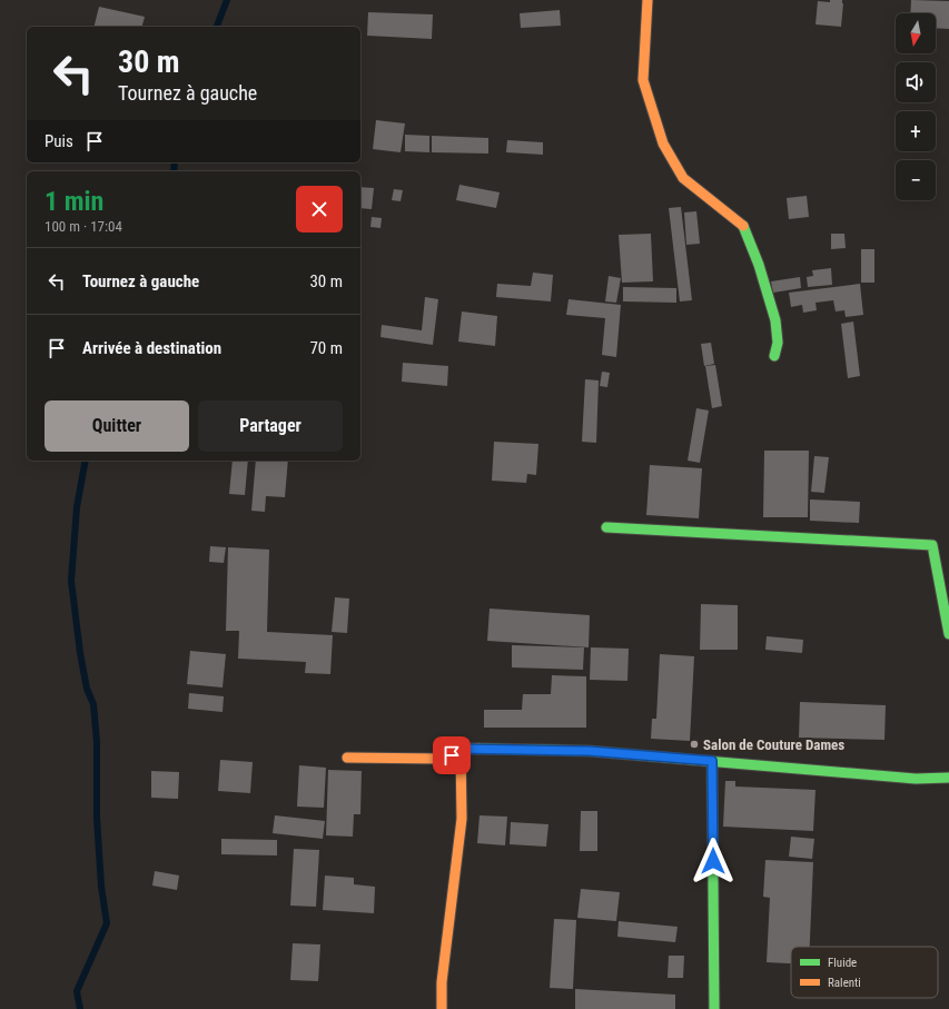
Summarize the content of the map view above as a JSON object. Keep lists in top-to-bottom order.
{
  "places": ["Salon de Couture Dames"],
  "legend": ["Fluide", "Ralenti"],
  "north": "bottom",
  "page": {
    "map_buttons": ["+", "−"],
    "turn": ["30 m", "Tournez à gauche"],
    "then": "Puis",
    "heading": ["1 min", "100 m · 17:04"],
    "list": [
      {
        "name": "Tournez à gauche",
        "value": "30 m"
      },
      {
        "name": "Arrivée à destination",
        "value": "70 m"
      }
    ],
    "buttons": ["Quitter", "Partager"]
  }
}
